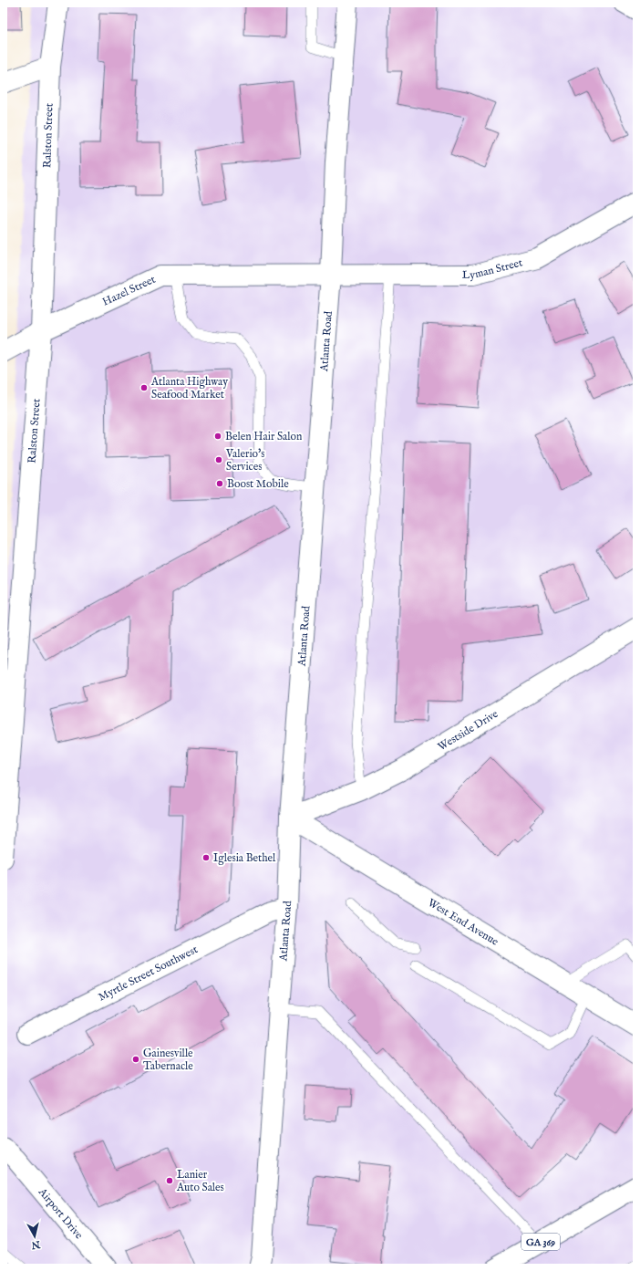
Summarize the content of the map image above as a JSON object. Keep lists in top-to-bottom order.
{
  "streets": {
    "street": [
      "Ralston Street",
      "Lyman Street",
      "Hazel Street",
      "Atlanta Road",
      "Westside Drive",
      "West End Avenue",
      "Myrtle Street Southwest",
      "Airport Drive",
      "GA 369"
    ]
  },
  "crossings": [
    ["Ralston Street", "Hazel Street"],
    ["Lyman Street", "Hazel Street"],
    ["Lyman Street", "Atlanta Road"],
    ["Hazel Street", "Atlanta Road"],
    ["Atlanta Road", "Westside Drive"],
    ["Atlanta Road", "West End Avenue"],
    ["Atlanta Road", "Myrtle Street Southwest"],
    ["Westside Drive", "West End Avenue"]
  ],
  "places": [
    "Atlanta Highway Seafood Market",
    "Belen Hair Salon",
    "Valerio's Services",
    "Boost Mobile",
    "Iglesia Bethel",
    "Gainesville Tabernacle",
    "Lanier Auto Sales"
  ],
  "north": "bottom"
}
